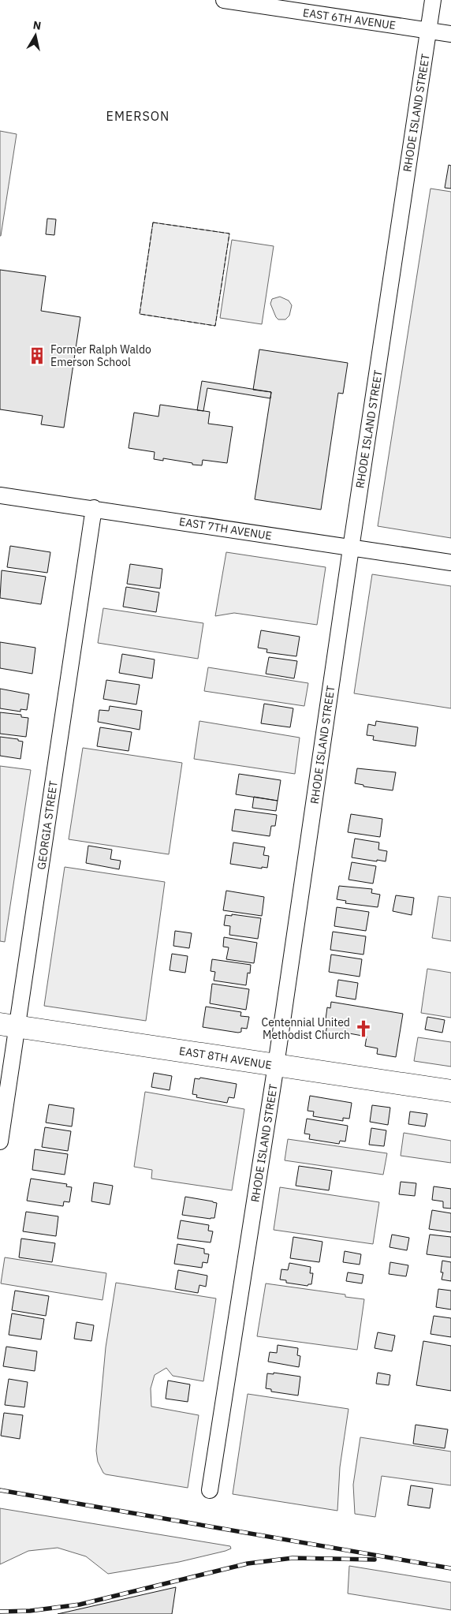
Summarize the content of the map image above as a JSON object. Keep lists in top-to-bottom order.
{
  "streets": {
    "street": [
      "EAST 6TH AVENUE",
      "RHODE ISLAND STREET",
      "EAST 7TH AVENUE",
      "GEORGIA STREET",
      "EAST 8TH AVENUE"
    ]
  },
  "crossings": [
    ["EAST 6TH AVENUE", "RHODE ISLAND STREET"],
    ["RHODE ISLAND STREET", "EAST 7TH AVENUE"],
    ["RHODE ISLAND STREET", "EAST 8TH AVENUE"],
    ["EAST 7TH AVENUE", "GEORGIA STREET"],
    ["GEORGIA STREET", "EAST 8TH AVENUE"]
  ],
  "districts": ["EMERSON"],
  "places": {
    "building": ["Former Ralph Waldo Emerson School"],
    "church": ["Centennial United Methodist Church"]
  },
  "north": "top"
}
